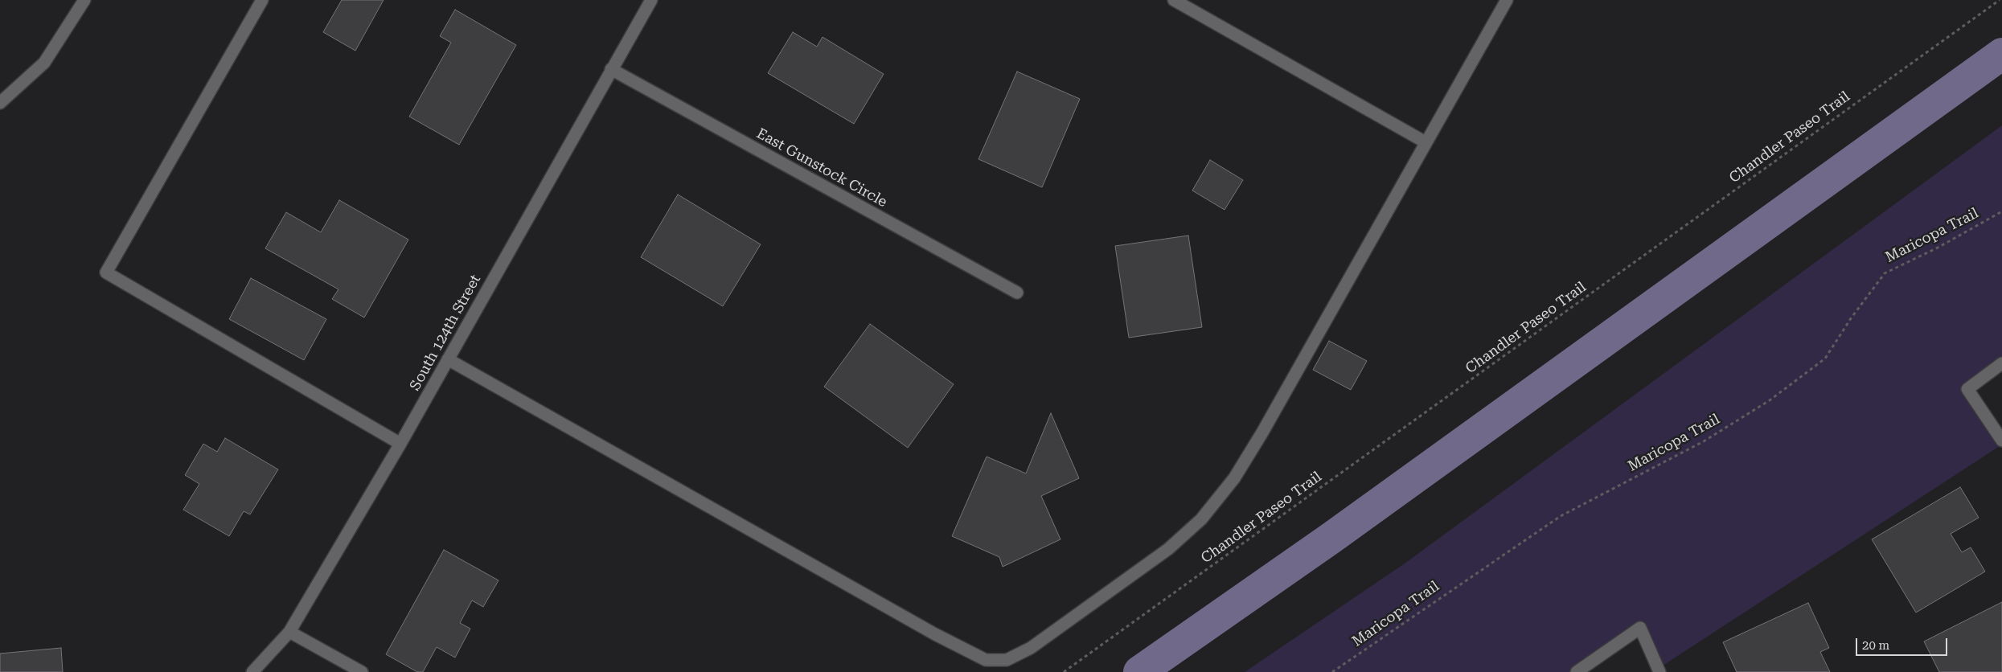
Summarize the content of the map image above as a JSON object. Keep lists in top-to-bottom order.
{
  "streets": {
    "street": ["East Gunstock Circle", "South 124th Street"],
    "path": ["Chandler Paseo Trail", "Maricopa Trail"]
  },
  "crossings": [
    ["East Gunstock Circle", "South 124th Street"]
  ],
  "scale_bar": "20 m"
}
